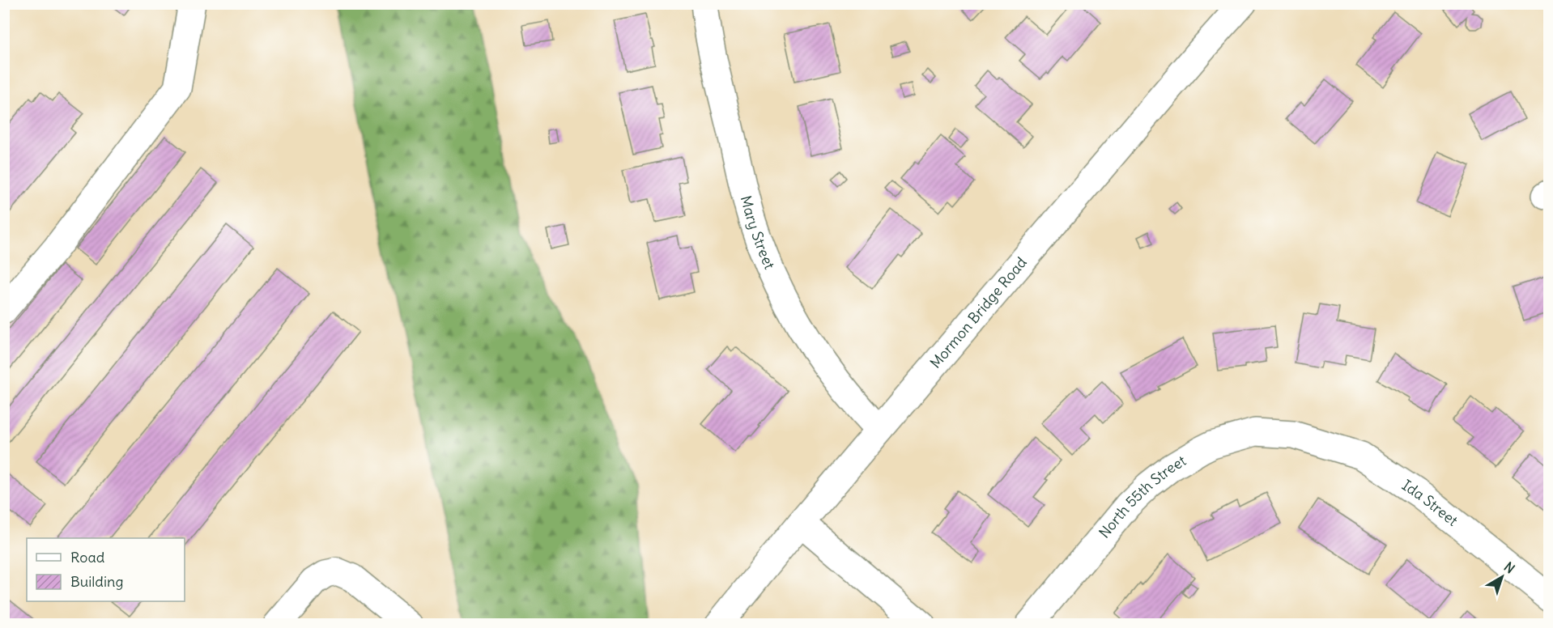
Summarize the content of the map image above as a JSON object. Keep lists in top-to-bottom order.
{
  "streets": {
    "street": [
      "Mary Street",
      "Mormon Bridge Road",
      "North 55th Street",
      "Ida Street"
    ]
  },
  "crossings": [
    ["Mary Street", "Mormon Bridge Road"],
    ["North 55th Street", "Ida Street"]
  ],
  "legend": ["Road", "Building"],
  "north": "top right"
}
